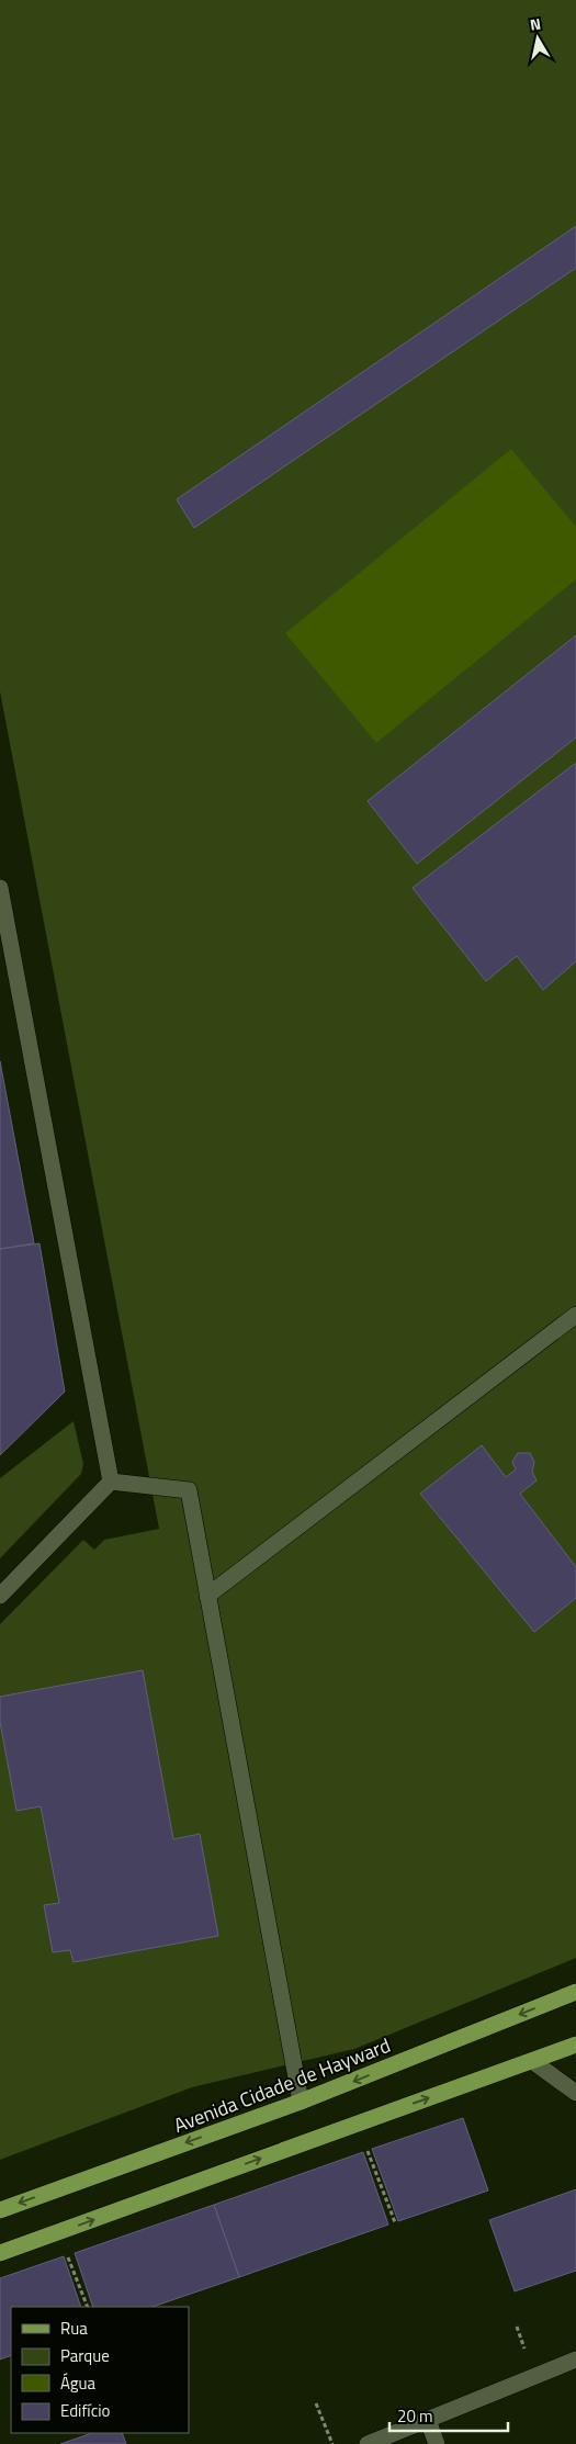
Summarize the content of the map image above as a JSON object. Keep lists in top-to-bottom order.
{
  "streets": {
    "main road": ["Avenida Cidade de Hayward"]
  },
  "legend": [
    "Rua",
    "Parque",
    "Água",
    "Edifício"
  ],
  "scale_bar": "20 m",
  "north": "top"
}
